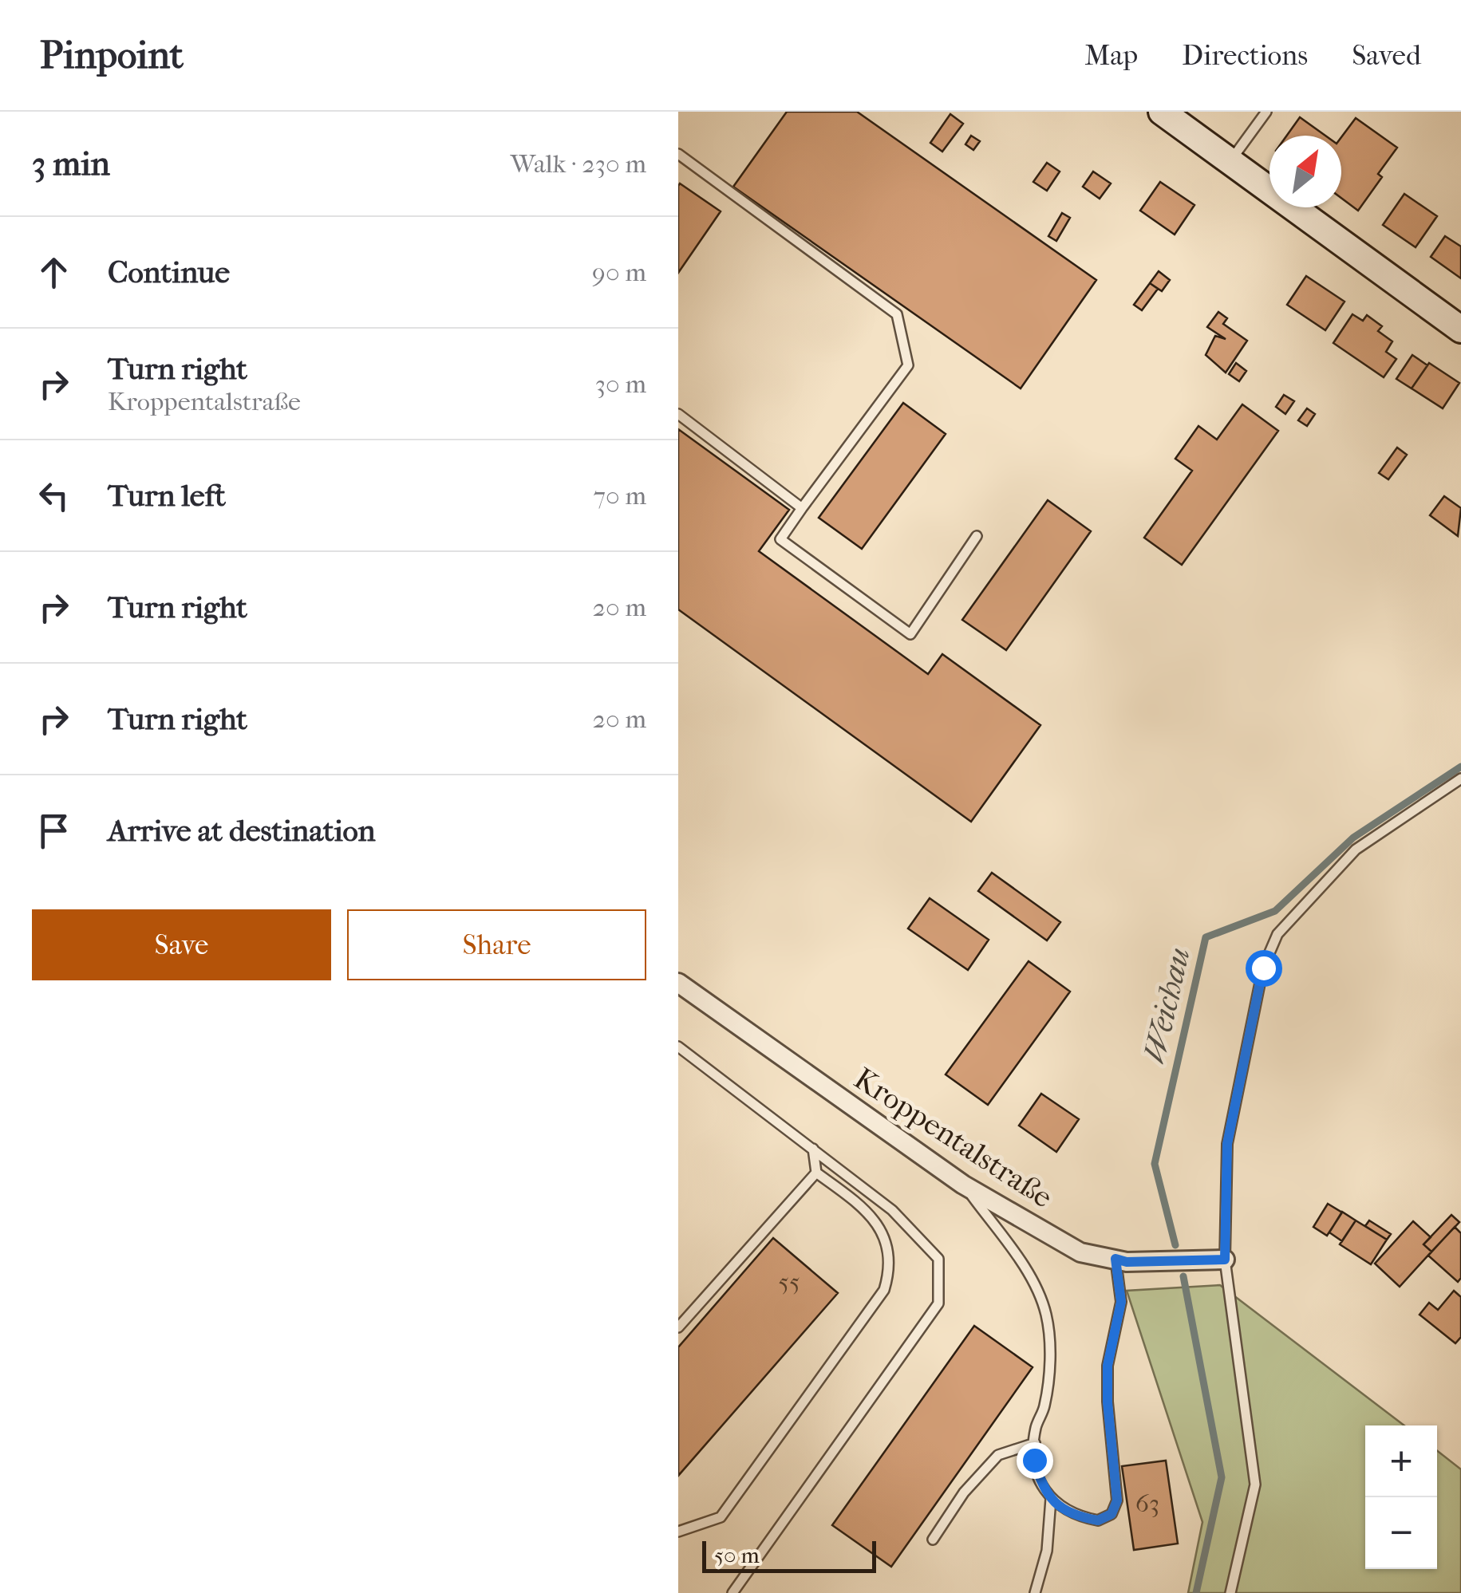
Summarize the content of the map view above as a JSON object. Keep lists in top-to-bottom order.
{
  "streets": {
    "street": ["Kroppentalstraße"]
  },
  "water": ["Weichau"],
  "house_numbers": ["55", "63"],
  "scale_bar": "50 m",
  "north": "top right",
  "page": {
    "header": "Pinpoint",
    "nav": ["Map", "Directions", "Saved"],
    "heading": ["3 min", "Walk · 230 m"],
    "list": [
      ["Continue", "90 m"],
      ["Turn right", "Kroppentalstraße", "30 m"],
      ["Turn left", "70 m"],
      ["Turn right", "20 m"],
      ["Turn right", "20 m"],
      "Arrive at destination"
    ],
    "buttons": ["Save", "Share"],
    "map_buttons": ["+", "−"],
    "scale": "50 m"
  }
}
